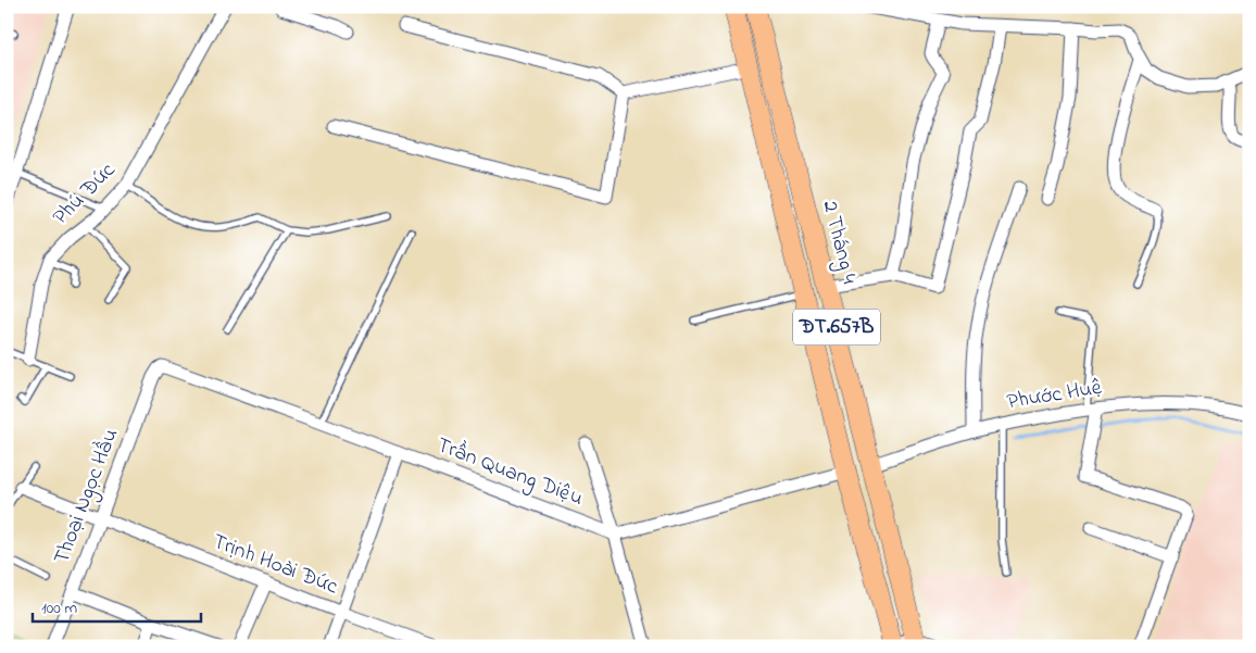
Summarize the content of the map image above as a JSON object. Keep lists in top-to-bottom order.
{
  "streets": {
    "main road": ["2 Tháng 4", "ĐT.657B"],
    "street": [
      "Phú Đức",
      "Phước Huệ",
      "Trần Quang Diệu",
      "Thoại Ngọc Hầu",
      "Trịnh Hoài Đức"
    ]
  },
  "crossings": [
    ["2 Tháng 4", "Phước Huệ"],
    ["Trần Quang Diệu", "Thoại Ngọc Hầu"],
    ["Thoại Ngọc Hầu", "Trịnh Hoài Đức"]
  ],
  "scale_bar": "100 m"
}
